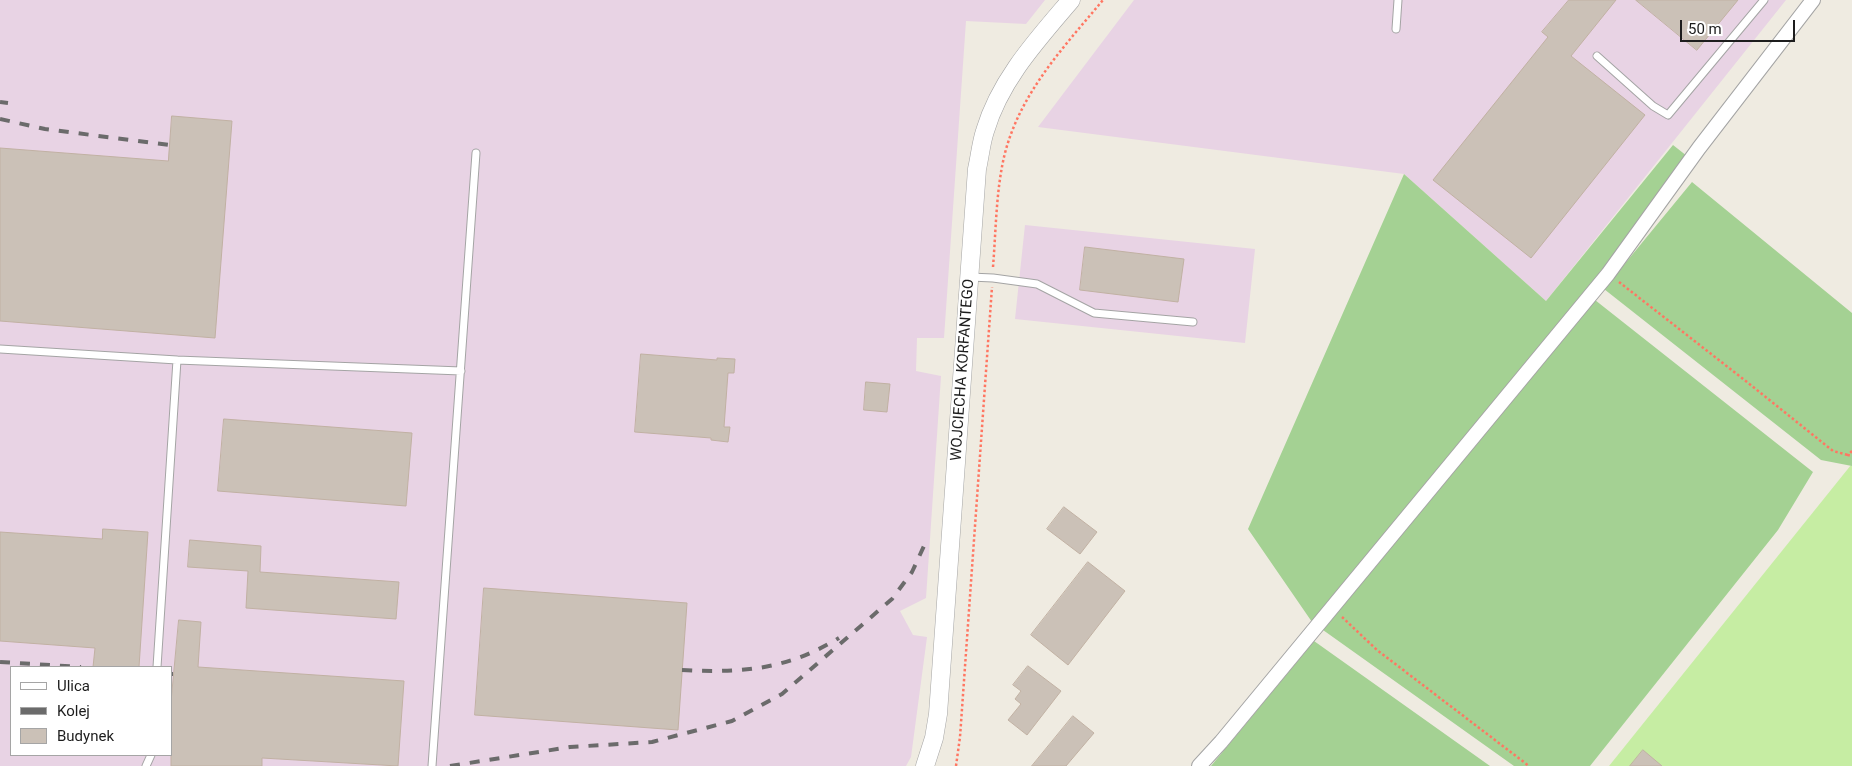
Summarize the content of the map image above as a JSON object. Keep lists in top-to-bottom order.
{
  "streets": {
    "street": ["WOJCIECHA KORFANTEGO"]
  },
  "legend": ["Ulica", "Kolej", "Budynek"],
  "scale_bar": "50 m"
}
